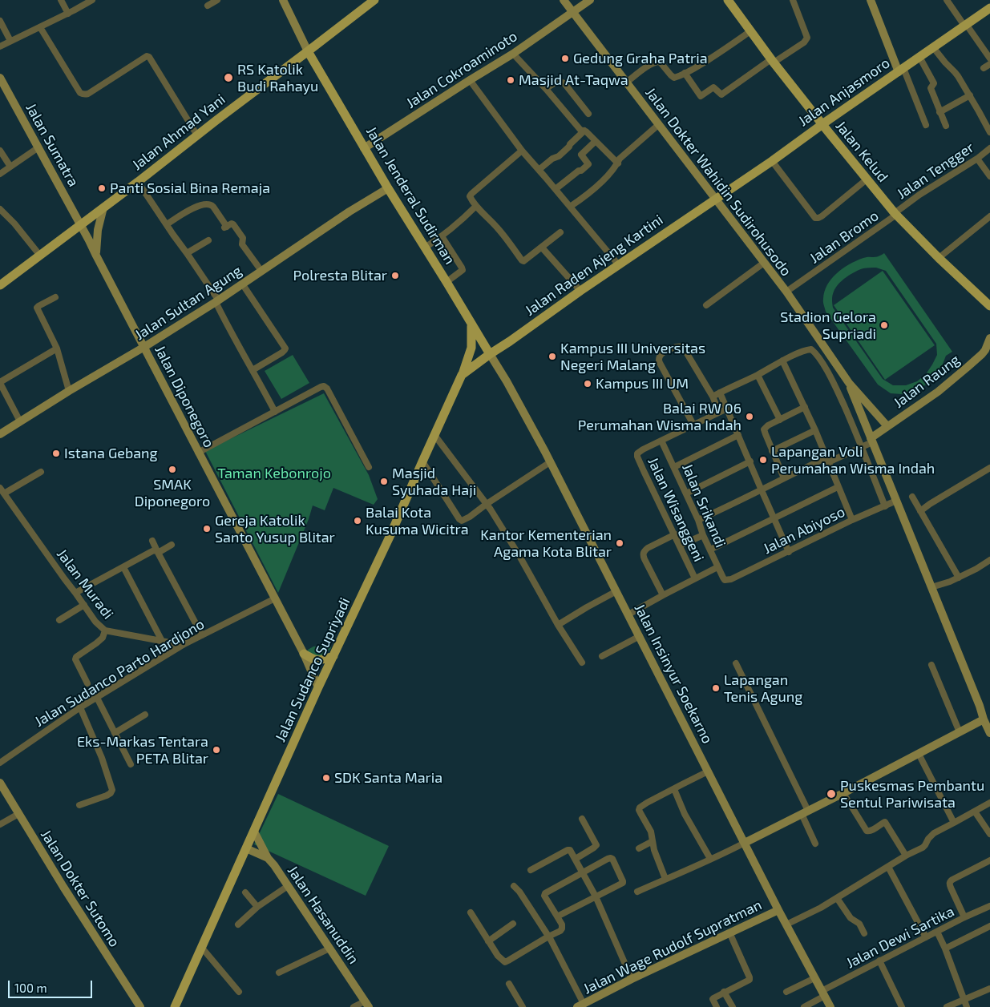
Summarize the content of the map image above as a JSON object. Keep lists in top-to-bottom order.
{
  "streets": {
    "main road": [
      "Jalan Cokroaminoto",
      "Jalan Anjasmoro",
      "Jalan Ahmad Yani",
      "Jalan Sumatra",
      "Jalan Kelud",
      "Jalan Dokter Wahidin Sudirohusodo",
      "Jalan Jenderal Sudirman",
      "Jalan Raden Ajeng Kartini",
      "Jalan Sultan Agung",
      "Jalan Raung",
      "Jalan Diponegoro",
      "Jalan Sudanco Supriyadi",
      "Jalan Insinyur Soekarno",
      "Jalan Dokter Sutomo",
      "Jalan Hasanuddin",
      "Jalan Wage Rudolf Supratman"
    ],
    "street": [
      "Jalan Tengger",
      "Jalan Bromo",
      "Jalan Srikandi",
      "Jalan Wisanggeni",
      "Jalan Abiyoso",
      "Jalan Muradi",
      "Jalan Sudanco Parto Hardjono",
      "Jalan Dewi Sartika"
    ]
  },
  "crossings": [
    ["Jalan Cokroaminoto", "Jalan Dokter Wahidin Sudirohusodo"],
    ["Jalan Cokroaminoto", "Jalan Jenderal Sudirman"],
    ["Jalan Anjasmoro", "Jalan Kelud"],
    ["Jalan Anjasmoro", "Jalan Dokter Wahidin Sudirohusodo"],
    ["Jalan Anjasmoro", "Jalan Raden Ajeng Kartini"],
    ["Jalan Ahmad Yani", "Jalan Sumatra"],
    ["Jalan Ahmad Yani", "Jalan Jenderal Sudirman"],
    ["Jalan Ahmad Yani", "Jalan Diponegoro"],
    ["Jalan Sumatra", "Jalan Diponegoro"],
    ["Jalan Kelud", "Jalan Tengger"],
    ["Jalan Kelud", "Jalan Bromo"],
    ["Jalan Tengger", "Jalan Bromo"],
    ["Jalan Dokter Wahidin Sudirohusodo", "Jalan Bromo"],
    ["Jalan Dokter Wahidin Sudirohusodo", "Jalan Raden Ajeng Kartini"],
    ["Jalan Dokter Wahidin Sudirohusodo", "Jalan Raung"],
    ["Jalan Dokter Wahidin Sudirohusodo", "Jalan Abiyoso"],
    ["Jalan Jenderal Sudirman", "Jalan Raden Ajeng Kartini"],
    ["Jalan Jenderal Sudirman", "Jalan Sultan Agung"],
    ["Jalan Jenderal Sudirman", "Jalan Sudanco Supriyadi"],
    ["Jalan Jenderal Sudirman", "Jalan Insinyur Soekarno"],
    ["Jalan Raden Ajeng Kartini", "Jalan Sudanco Supriyadi"],
    ["Jalan Raden Ajeng Kartini", "Jalan Insinyur Soekarno"],
    ["Jalan Sultan Agung", "Jalan Diponegoro"],
    ["Jalan Diponegoro", "Jalan Sudanco Supriyadi"],
    ["Jalan Diponegoro", "Jalan Sudanco Parto Hardjono"],
    ["Jalan Srikandi", "Jalan Wisanggeni"],
    ["Jalan Srikandi", "Jalan Abiyoso"],
    ["Jalan Muradi", "Jalan Sudanco Parto Hardjono"],
    ["Jalan Sudanco Supriyadi", "Jalan Insinyur Soekarno"],
    ["Jalan Sudanco Supriyadi", "Jalan Hasanuddin"],
    ["Jalan Insinyur Soekarno", "Jalan Dewi Sartika"],
    ["Jalan Insinyur Soekarno", "Jalan Wage Rudolf Supratman"]
  ],
  "parks": ["Taman Kebonrojo"],
  "places": [
    "Gedung Graha Patria",
    "RS Katolik Budi Rahayu",
    "Masjid At-Taqwa",
    "Panti Sosial Bina Remaja",
    "Polresta Blitar",
    "Stadion Gelora Supriadi",
    "Kampus III Universitas Negeri Malang",
    "Kampus III UM",
    "Balai RW 06 Perumahan Wisma Indah",
    "Istana Gebang",
    "Lapangan Voli Perumahan Wisma Indah",
    "SMAK Diponegoro",
    "Masjid Syuhada Haji",
    "Balai Kota Kusuma Wicitra",
    "Gereja Katolik Santo Yusup Blitar",
    "Kantor Kementerian Agama Kota Blitar",
    "Lapangan Tenis Agung",
    "Eks-Markas Tentara PETA Blitar",
    "SDK Santa Maria",
    "Puskesmas Pembantu Sentul Pariwisata"
  ],
  "scale_bar": "100 m"
}
